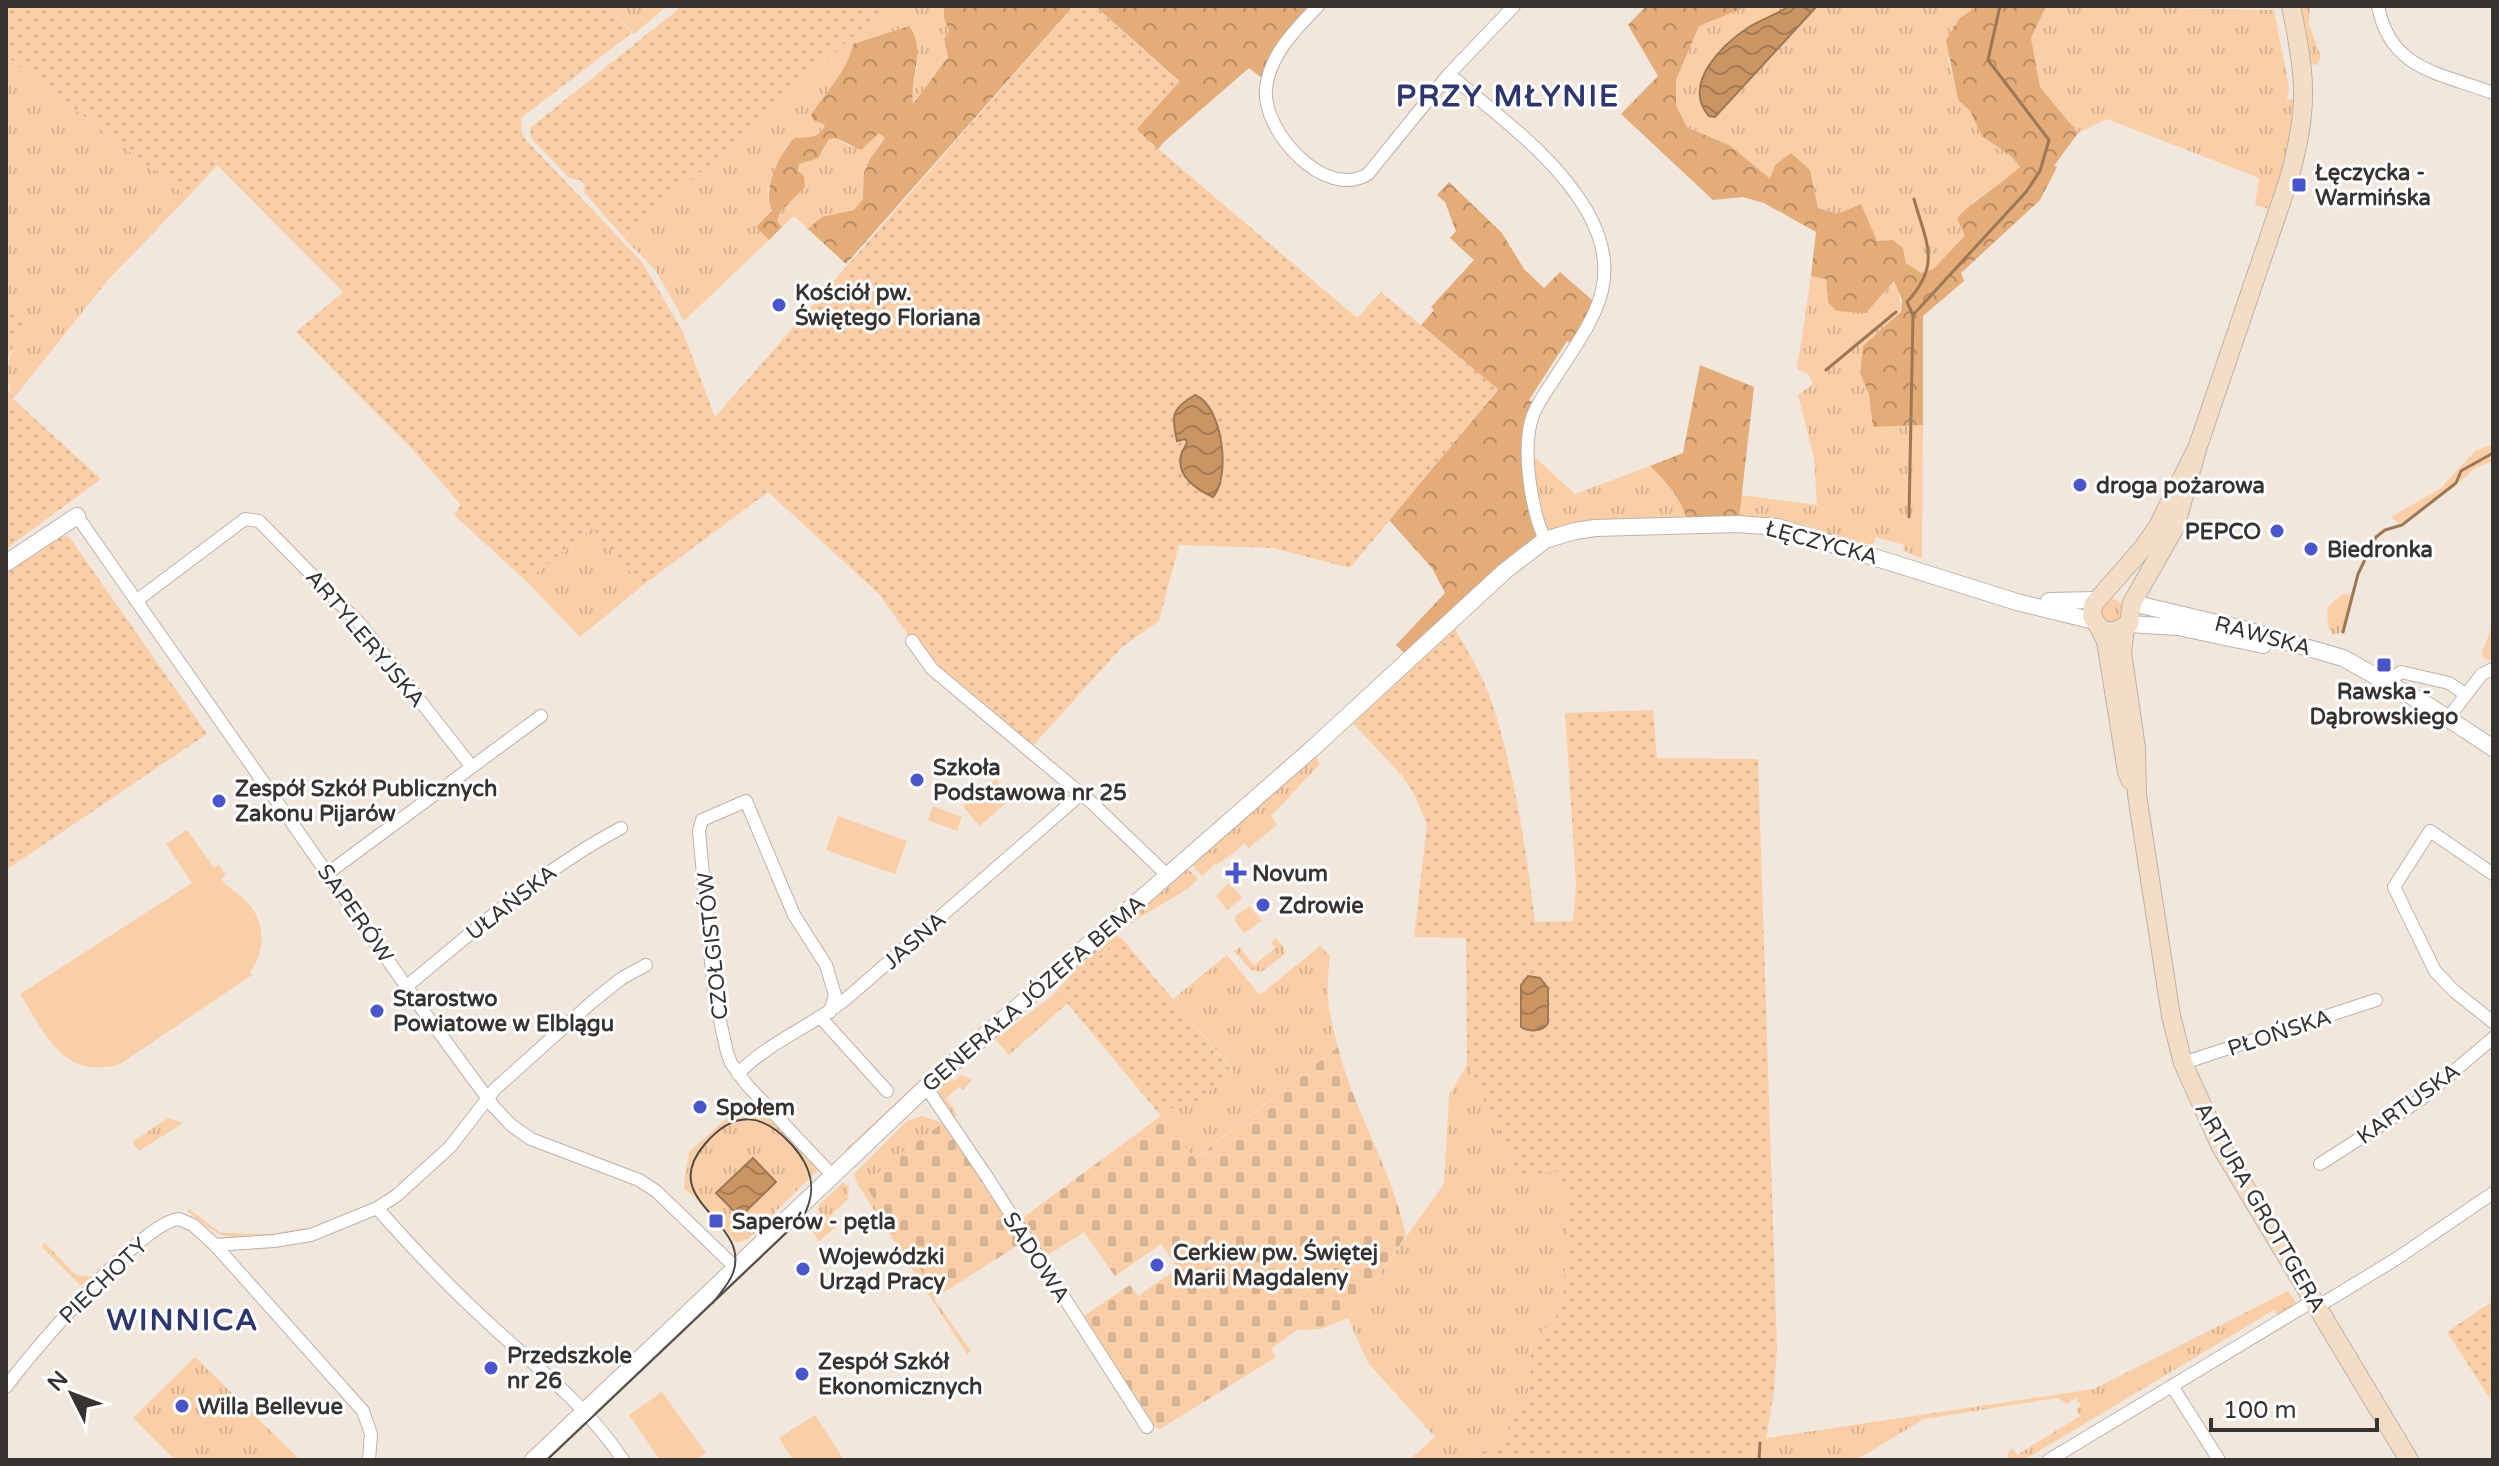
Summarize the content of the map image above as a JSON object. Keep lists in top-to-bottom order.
{
  "streets": {
    "main road": ["ARTURA GROTTGERA"],
    "street": [
      "ŁĘCZYCKA",
      "RAWSKA",
      "ARTYLERYJSKA",
      "UŁAŃSKA",
      "SAPERÓW",
      "JASNA",
      "CZOŁGISTÓW",
      "GENERAŁA JÓZEFA BEMA",
      "PŁOŃSKA",
      "KARTUSKA",
      "SADOWA",
      "PIECHOTY"
    ]
  },
  "crossings": [
    ["ŁĘCZYCKA", "RAWSKA"],
    ["ŁĘCZYCKA", "GENERAŁA JÓZEFA BEMA"],
    ["ŁĘCZYCKA", "ARTURA GROTTGERA"],
    ["RAWSKA", "ARTURA GROTTGERA"],
    ["ARTYLERYJSKA", "SAPERÓW"],
    ["UŁAŃSKA", "SAPERÓW"],
    ["SAPERÓW", "GENERAŁA JÓZEFA BEMA"],
    ["JASNA", "CZOŁGISTÓW"],
    ["CZOŁGISTÓW", "GENERAŁA JÓZEFA BEMA"],
    ["GENERAŁA JÓZEFA BEMA", "SADOWA"],
    ["PŁOŃSKA", "ARTURA GROTTGERA"]
  ],
  "districts": ["PRZY MŁYNIE", "WINNICA"],
  "places": {
    "transit": ["Łęczycka - Warmińska", "Rawska - Dąbrowskiego", "Saperów - pętla"],
    "other": [
      "Kościół pw. Świętego Floriana",
      "droga pożarowa",
      "PEPCO",
      "Biedronka",
      "Szkoła Podstawowa nr 25",
      "Zespół Szkół Publicznych Zakonu Pijarów",
      "Zdrowie",
      "Starostwo Powiatowe w Elblągu",
      "Społem",
      "Cerkiew pw. Świętej Marii Magdaleny",
      "Wojewódzki Urząd Pracy",
      "Przedszkole nr 26",
      "Zespół Szkół Ekonomicznych",
      "Willa Bellevue"
    ],
    "health": ["Novum"]
  },
  "scale_bar": "100 m",
  "north": "top left"
}
